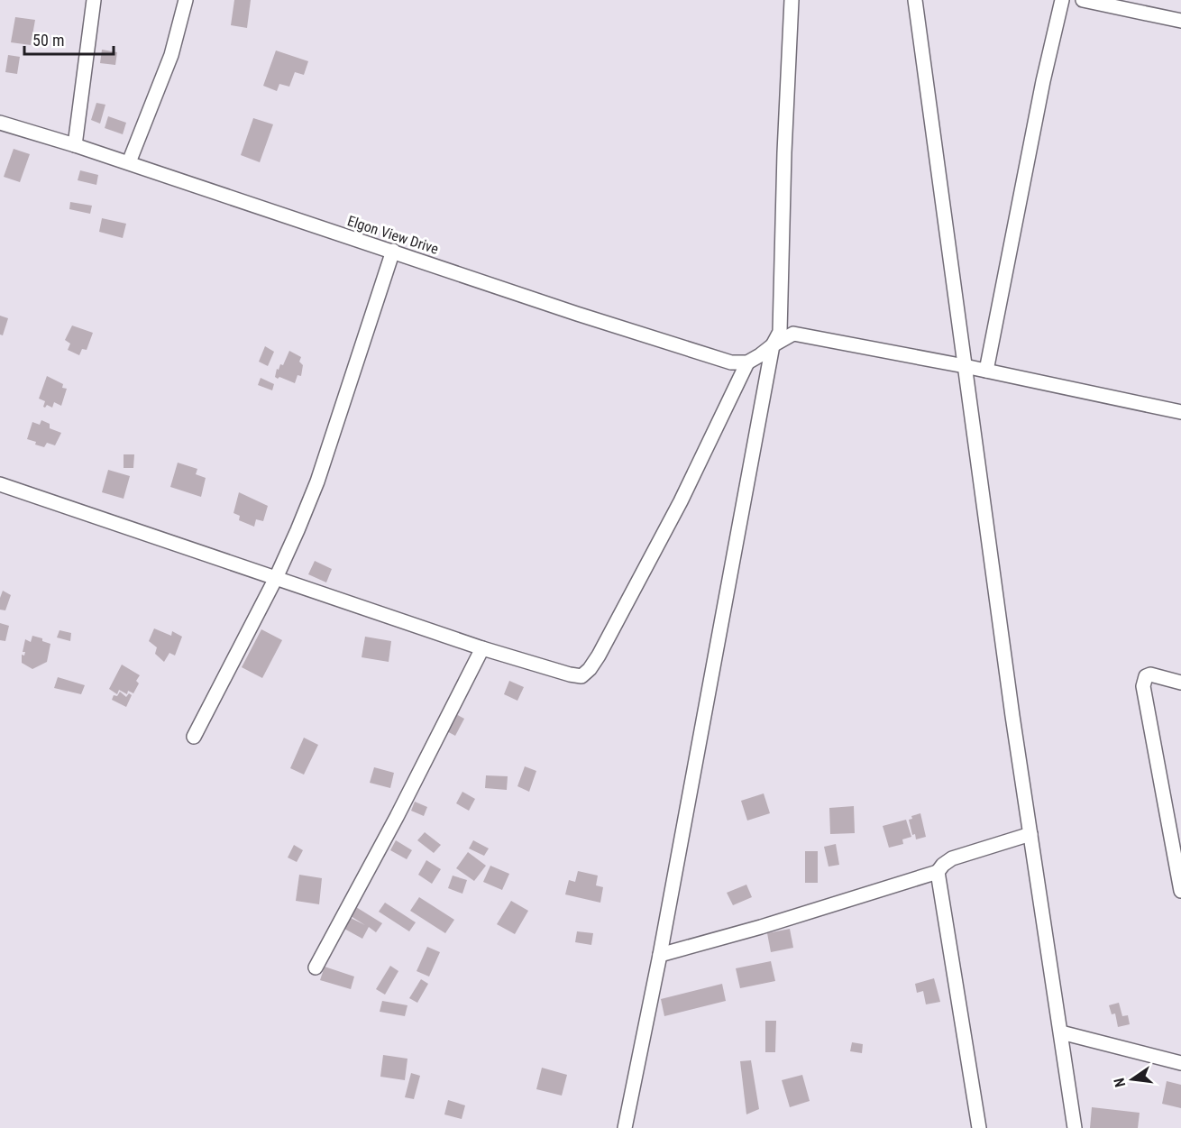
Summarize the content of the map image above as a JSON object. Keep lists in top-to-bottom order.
{
  "streets": {
    "street": ["Elgon View Drive"]
  },
  "scale_bar": "50 m",
  "north": "left"
}
